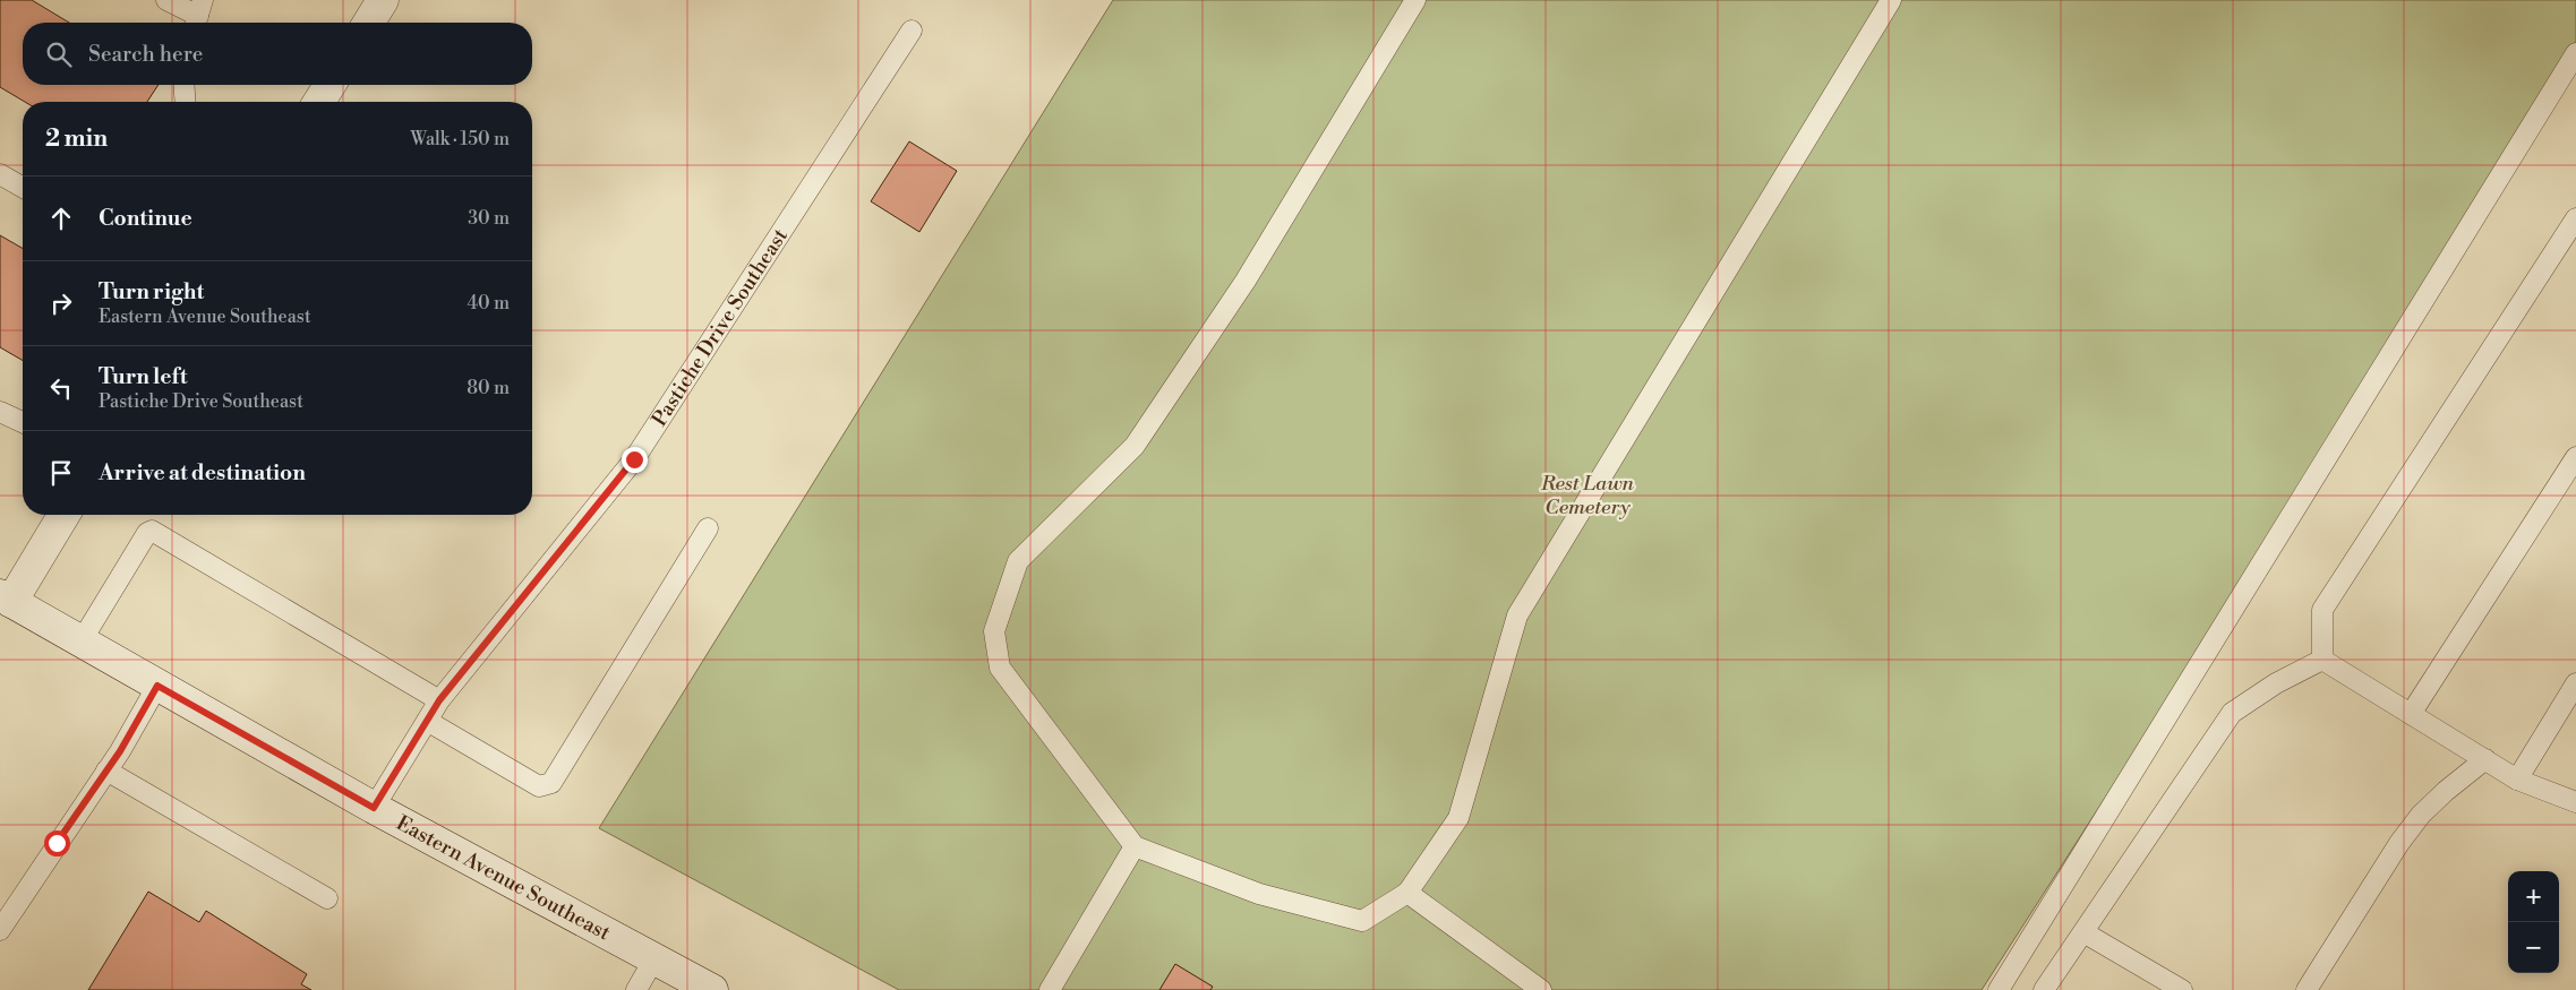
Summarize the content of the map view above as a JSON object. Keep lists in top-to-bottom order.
{
  "streets": {
    "main road": ["Eastern Avenue Southeast"],
    "lane": ["Pastiche Drive Southeast"]
  },
  "crossings": [
    ["Pastiche Drive Southeast", "Eastern Avenue Southeast"]
  ],
  "parks": ["Rest Lawn Cemetery"],
  "page": {
    "search": "Search here",
    "heading": ["2 min", "Walk · 150 m"],
    "list": [
      ["Continue", "30 m"],
      ["Turn right", "Eastern Avenue Southeast", "40 m"],
      ["Turn left", "Pastiche Drive Southeast", "80 m"],
      "Arrive at destination"
    ],
    "map_buttons": ["+", "−"]
  }
}
